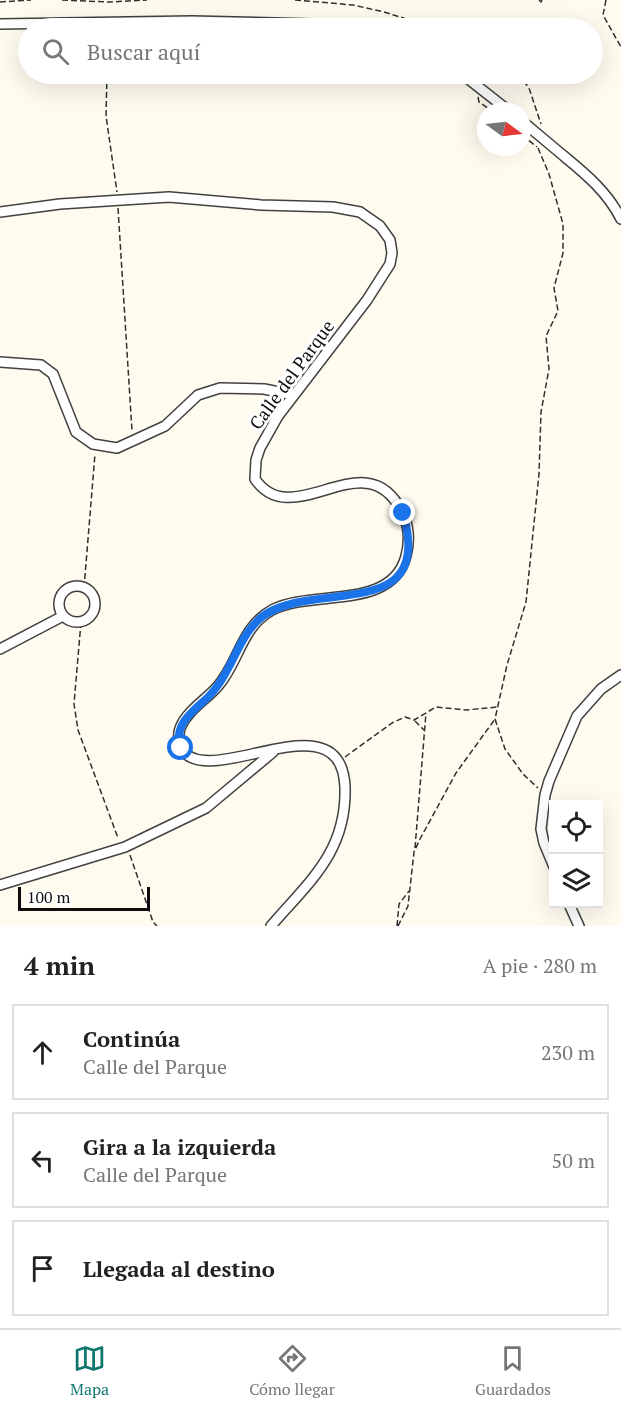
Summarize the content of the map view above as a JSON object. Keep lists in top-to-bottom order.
{
  "streets": {
    "street": ["Calle del Parque"]
  },
  "scale_bar": "100 m",
  "north": "right",
  "page": {
    "search": "Buscar aquí",
    "scale": "100 m",
    "heading": ["4 min", "A pie · 280 m"],
    "list": [
      ["Continúa", "Calle del Parque", "230 m"],
      ["Gira a la izquierda", "Calle del Parque", "50 m"],
      "Llegada al destino"
    ],
    "nav": ["Mapa", "Cómo llegar", "Guardados"]
  }
}
